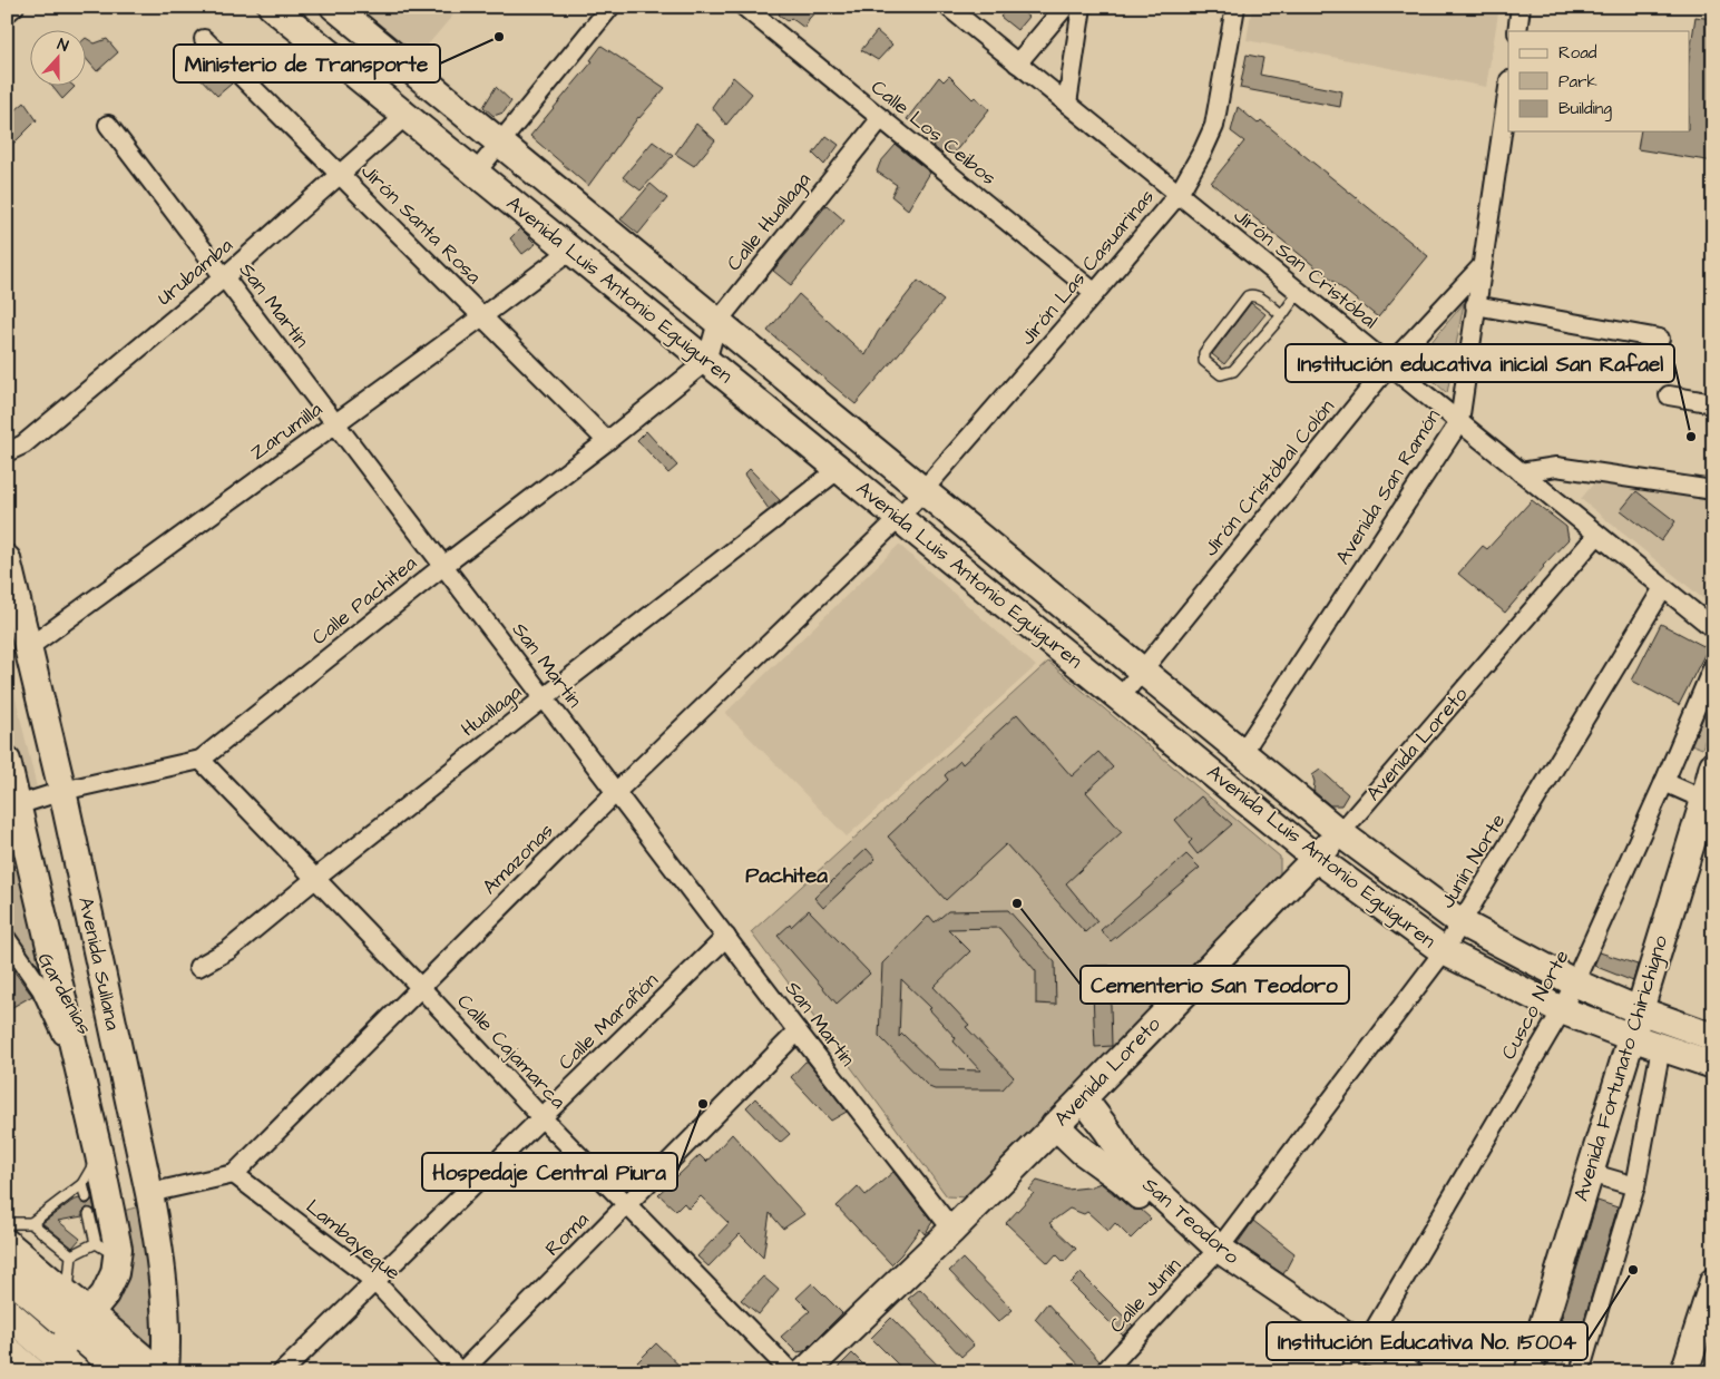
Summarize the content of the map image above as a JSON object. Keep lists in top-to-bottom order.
{
  "streets": {
    "main road": [
      "Avenida Luis Antonio Eguiguren",
      "Avenida Loreto",
      "Avenida Sullana",
      "Avenida Fortunato Chirichigno",
      "San Teodoro"
    ],
    "street": [
      "Calle Los Ceibos",
      "Calle Huallaga",
      "Jirón Santa Rosa",
      "Jirón Las Casuarinas",
      "Jirón San Cristóbal",
      "Urubamba",
      "San Martín",
      "Zarumilla",
      "Jirón Cristóbal Colón",
      "Avenida San Ramón",
      "Calle Pachitea",
      "Huallaga",
      "Amazonas",
      "Junín Norte",
      "Gardenias",
      "Cusco Norte",
      "Calle Marañón",
      "Calle Cajamarca",
      "Roma",
      "Lambayeque",
      "Calle Junín"
    ]
  },
  "crossings": [
    ["Calle Los Ceibos", "Calle Huallaga"],
    ["Calle Los Ceibos", "Jirón Las Casuarinas"],
    ["Calle Huallaga", "Avenida Luis Antonio Eguiguren"],
    ["Calle Huallaga", "Calle Pachitea"],
    ["Jirón Santa Rosa", "Urubamba"],
    ["Jirón Santa Rosa", "Zarumilla"],
    ["Jirón Santa Rosa", "Calle Pachitea"],
    ["Jirón Las Casuarinas", "Jirón San Cristóbal"],
    ["Jirón Las Casuarinas", "Avenida Luis Antonio Eguiguren"],
    ["Jirón Las Casuarinas", "Amazonas"],
    ["Jirón San Cristóbal", "Jirón Cristóbal Colón"],
    ["Jirón San Cristóbal", "Avenida San Ramón"],
    ["Jirón San Cristóbal", "Avenida Loreto"],
    ["Jirón San Cristóbal", "Junín Norte"],
    ["Urubamba", "Avenida Luis Antonio Eguiguren"],
    ["Urubamba", "San Martín"],
    ["Avenida Luis Antonio Eguiguren", "Zarumilla"],
    ["Avenida Luis Antonio Eguiguren", "Jirón Cristóbal Colón"],
    ["Avenida Luis Antonio Eguiguren", "Avenida San Ramón"],
    ["Avenida Luis Antonio Eguiguren", "Calle Pachitea"],
    ["Avenida Luis Antonio Eguiguren", "Huallaga"],
    ["Avenida Luis Antonio Eguiguren", "Avenida Loreto"],
    ["Avenida Luis Antonio Eguiguren", "Amazonas"],
    ["Avenida Luis Antonio Eguiguren", "Junín Norte"],
    ["Avenida Luis Antonio Eguiguren", "Cusco Norte"],
    ["Avenida Luis Antonio Eguiguren", "Avenida Fortunato Chirichigno"],
    ["San Martín", "Zarumilla"],
    ["San Martín", "Calle Pachitea"],
    ["San Martín", "Huallaga"],
    ["San Martín", "Avenida Loreto"],
    ["San Martín", "Amazonas"],
    ["San Martín", "Calle Marañón"],
    ["San Martín", "Roma"],
    ["Zarumilla", "Avenida Sullana"],
    ["Jirón Cristóbal Colón", "Avenida San Ramón"],
    ["Calle Pachitea", "Avenida Sullana"],
    ["Calle Pachitea", "Calle Cajamarca"],
    ["Huallaga", "Calle Cajamarca"],
    ["Avenida Loreto", "San Teodoro"],
    ["Amazonas", "Calle Cajamarca"],
    ["Amazonas", "Lambayeque"],
    ["Junín Norte", "San Teodoro"],
    ["Junín Norte", "Calle Junín"],
    ["Cusco Norte", "San Teodoro"],
    ["Calle Marañón", "Calle Cajamarca"],
    ["Calle Marañón", "Lambayeque"],
    ["Calle Cajamarca", "Roma"],
    ["San Teodoro", "Calle Junín"],
    ["Roma", "Lambayeque"]
  ],
  "districts": ["Pachitea"],
  "places": [
    "Ministerio de Transporte",
    "Institución educativa inicial San Rafael",
    "Cementerio San Teodoro",
    "Hospedaje Central Piura",
    "Institución Educativa No. 15004"
  ],
  "legend": ["Road", "Park", "Building"],
  "north": "top"
}
